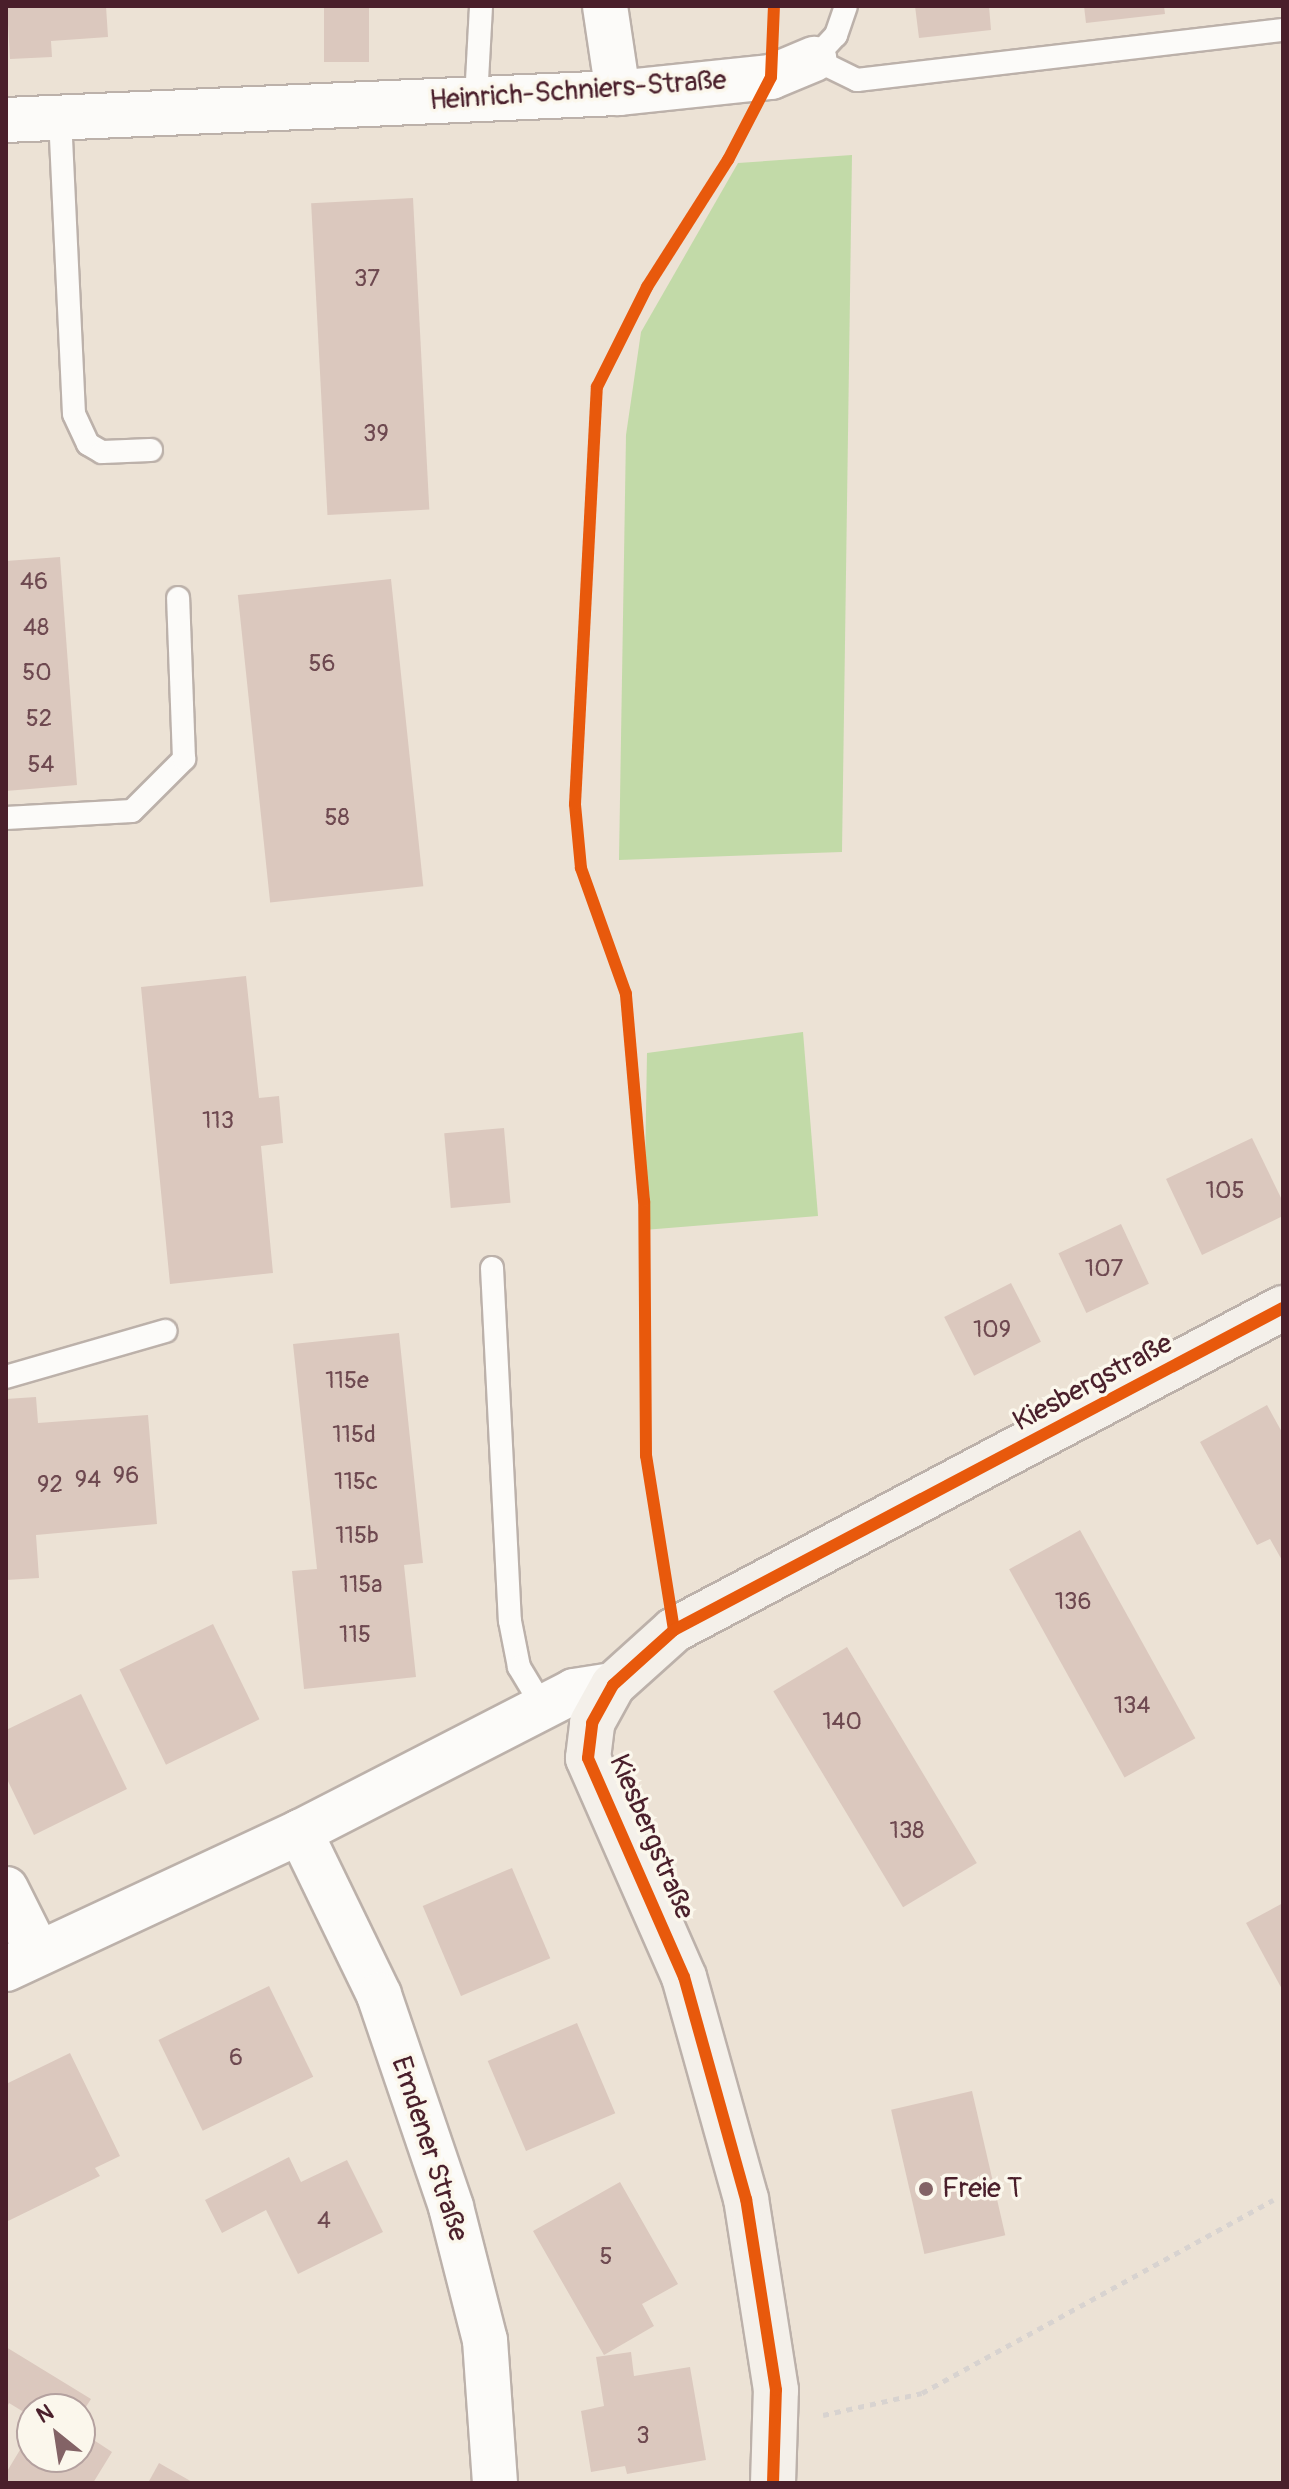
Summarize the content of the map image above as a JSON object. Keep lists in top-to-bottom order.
{
  "streets": {
    "street": ["Heinrich-Schniers-Straße", "Kiesbergstraße", "Emdener Straße"]
  },
  "places": ["Freie T"],
  "house_numbers": [
    "37",
    "39",
    "46",
    "48",
    "56",
    "50",
    "52",
    "54",
    "58",
    "113",
    "105",
    "107",
    "109",
    "115e",
    "115d",
    "96",
    "94",
    "115c",
    "92",
    "115b",
    "115a",
    "136",
    "115",
    "134",
    "140",
    "138",
    "6",
    "4",
    "5",
    "3"
  ],
  "north": "top left"
}
